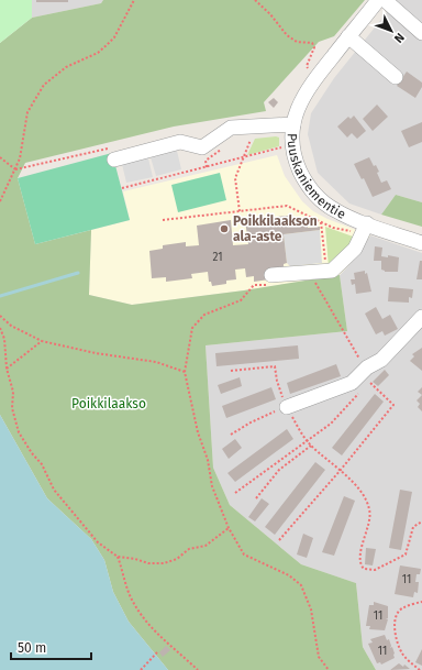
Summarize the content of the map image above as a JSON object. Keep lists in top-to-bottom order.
{
  "streets": {
    "street": ["Puuskaniementie"]
  },
  "parks": ["Poikkilaakso"],
  "places": ["Poikkilaakson ala-aste"],
  "house_numbers": [
    "21",
    "11",
    "11",
    "11"
  ],
  "scale_bar": "50 m",
  "north": "bottom right"
}
